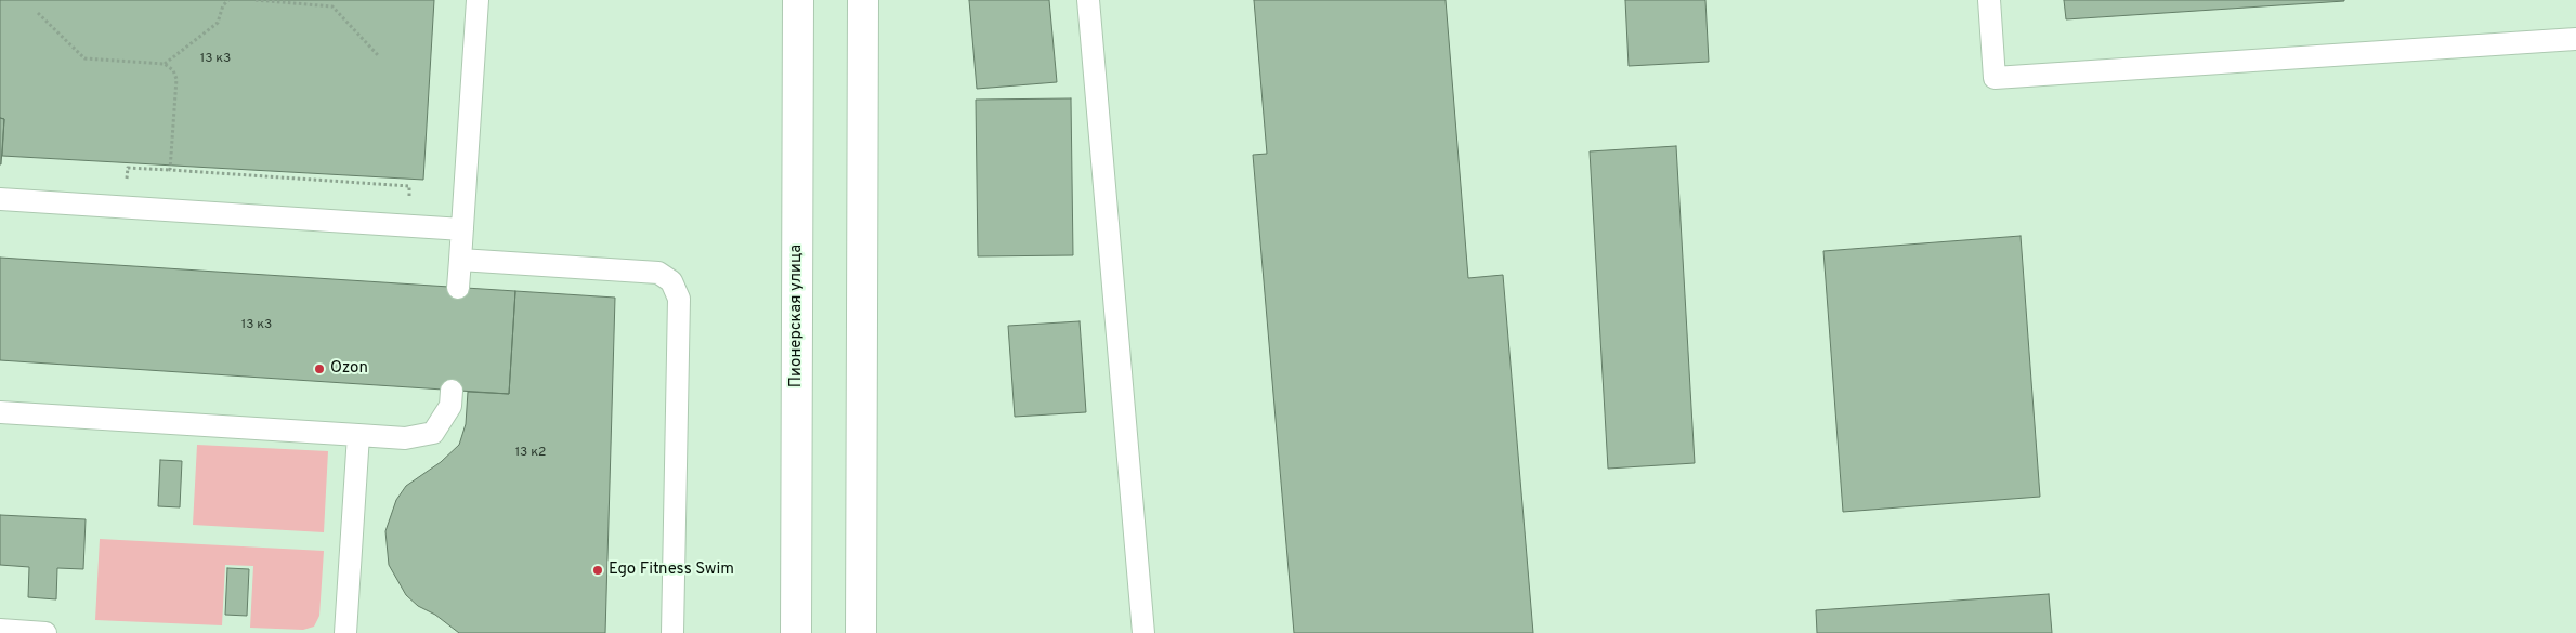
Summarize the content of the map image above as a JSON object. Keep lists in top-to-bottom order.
{
  "streets": {
    "main road": ["Пионерская улица"]
  },
  "places": ["Ozon", "Ego Fitness Swim"],
  "house_numbers": ["13 к3", "13 к3", "13 к2"]
}
